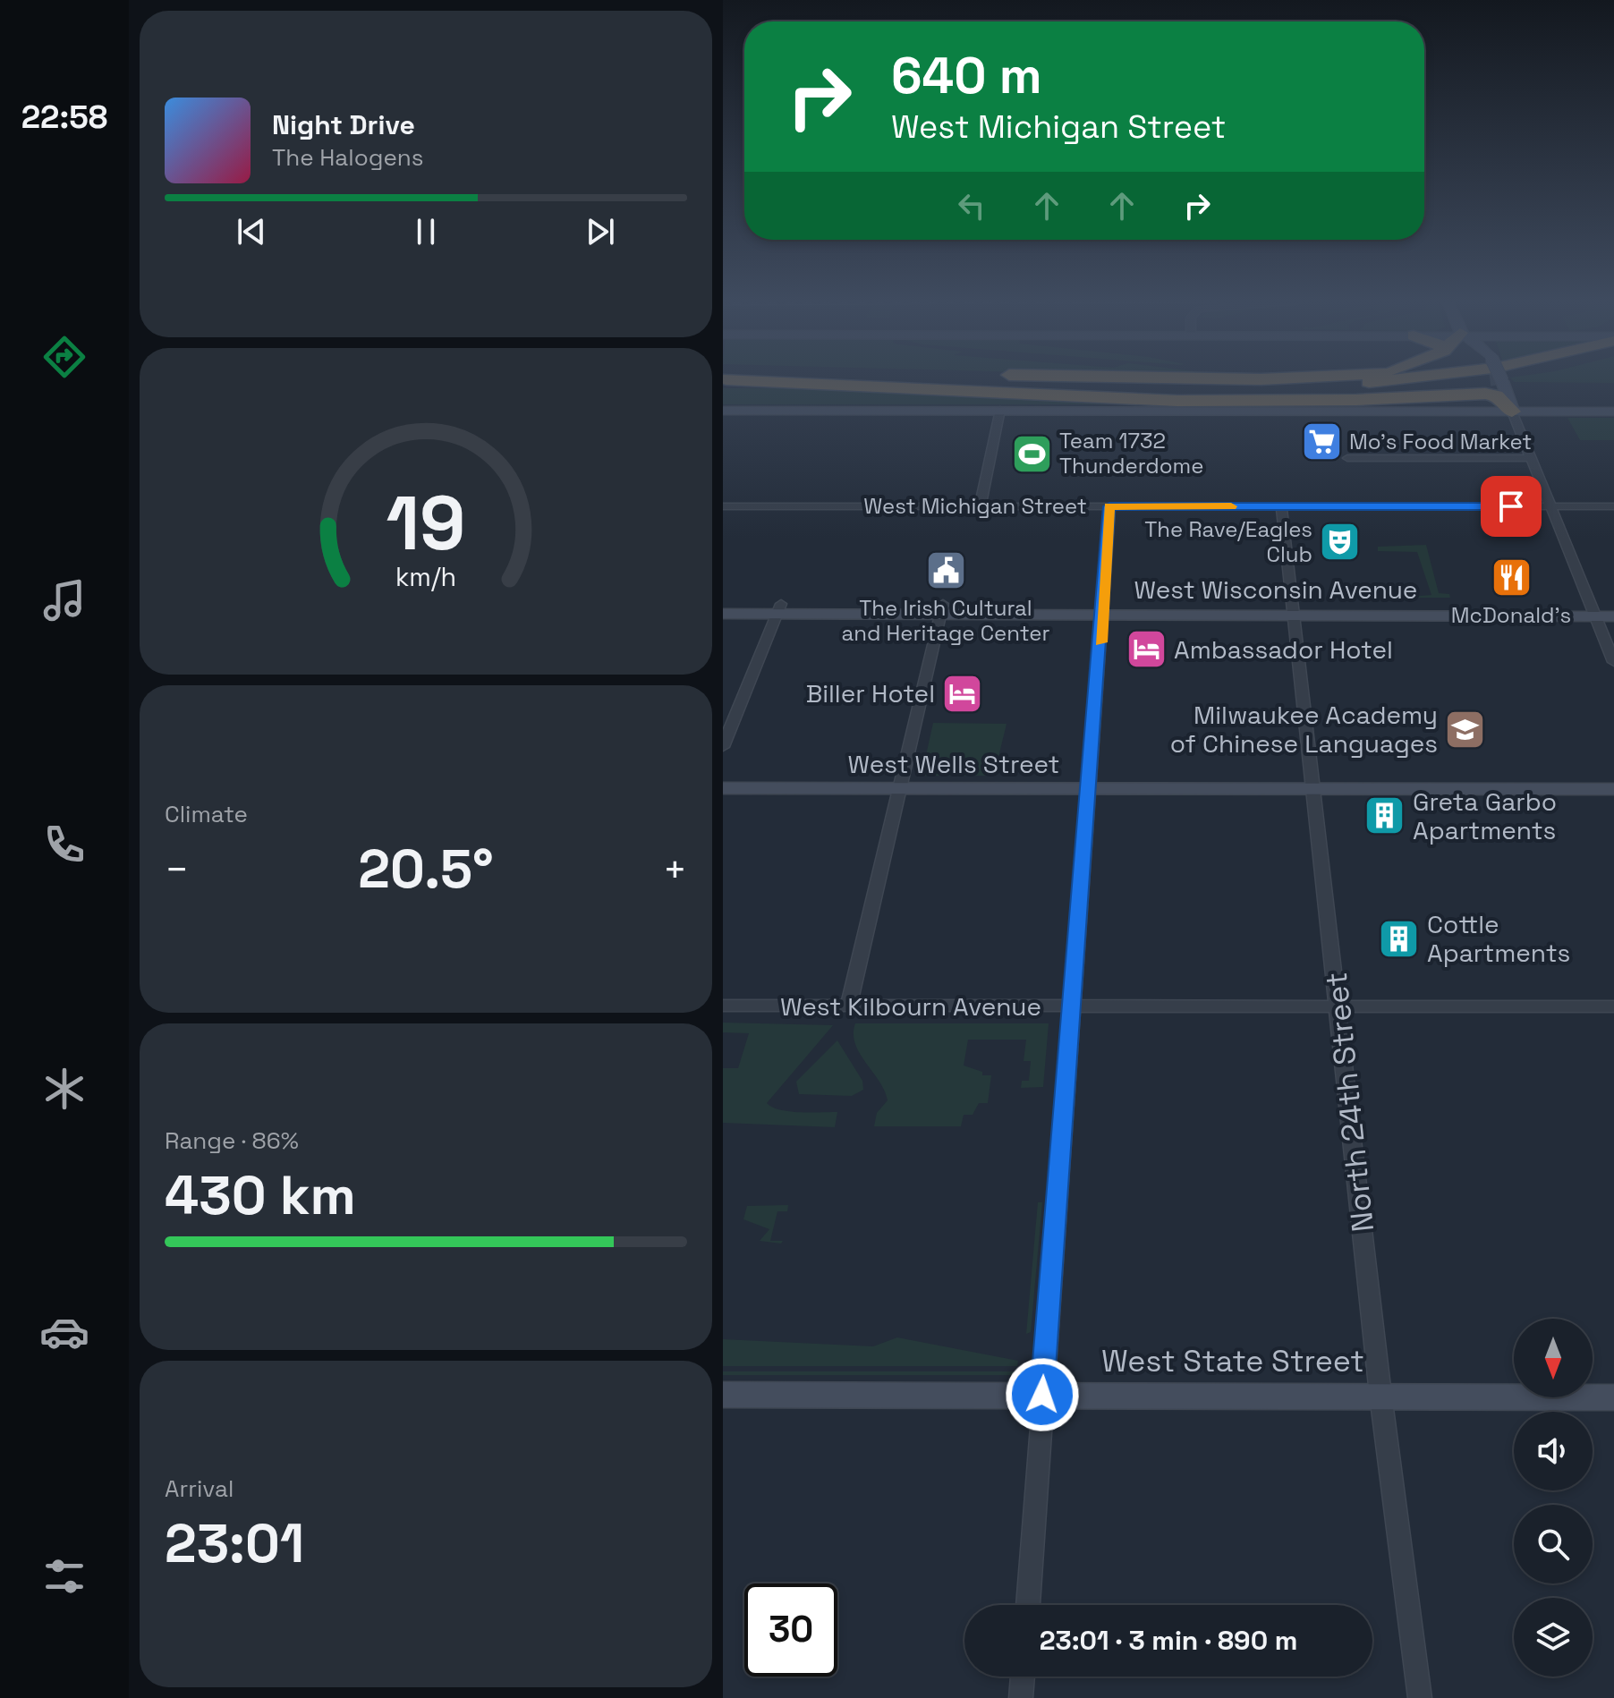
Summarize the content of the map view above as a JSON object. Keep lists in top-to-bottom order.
{
  "streets": {
    "street": [
      "West Michigan Street",
      "West Wisconsin Avenue",
      "West Wells Street",
      "West Kilbourn Avenue",
      "North 24th Street",
      "West State Street"
    ]
  },
  "crossings": [
    ["West Michigan Street", "North 24th Street"],
    ["West Wisconsin Avenue", "North 24th Street"],
    ["West Wells Street", "North 24th Street"],
    ["West Kilbourn Avenue", "North 24th Street"],
    ["North 24th Street", "West State Street"]
  ],
  "places": {
    "supermarket": ["Mo's Food Market"],
    "sports": ["Team 1732 Thunderdome"],
    "theatre": ["The Rave/Eagles Club"],
    "public building": ["The Irish Cultural and Heritage Center"],
    "restaurant": ["McDonald's"],
    "hotel": ["Ambassador Hotel", "Biller Hotel"],
    "school or university": ["Milwaukee Academy of Chinese Languages"],
    "building": ["Greta Garbo Apartments", "Cottle Apartments"]
  },
  "north": "bottom",
  "page": {
    "tabs": "22:58",
    "turn": ["640 m", "West Michigan Street"],
    "song": ["Night Drive", "The Halogens"],
    "tile": [
      "Climate",
      ["Range · 86%", "430 km"],
      ["Arrival", "23:01"]
    ],
    "heat": ["−", "20.5°", "+"],
    "limit": "30",
    "trip": "23:01 · 3 min · 890 m",
    "gauge": ["19", "km/h"]
  }
}
